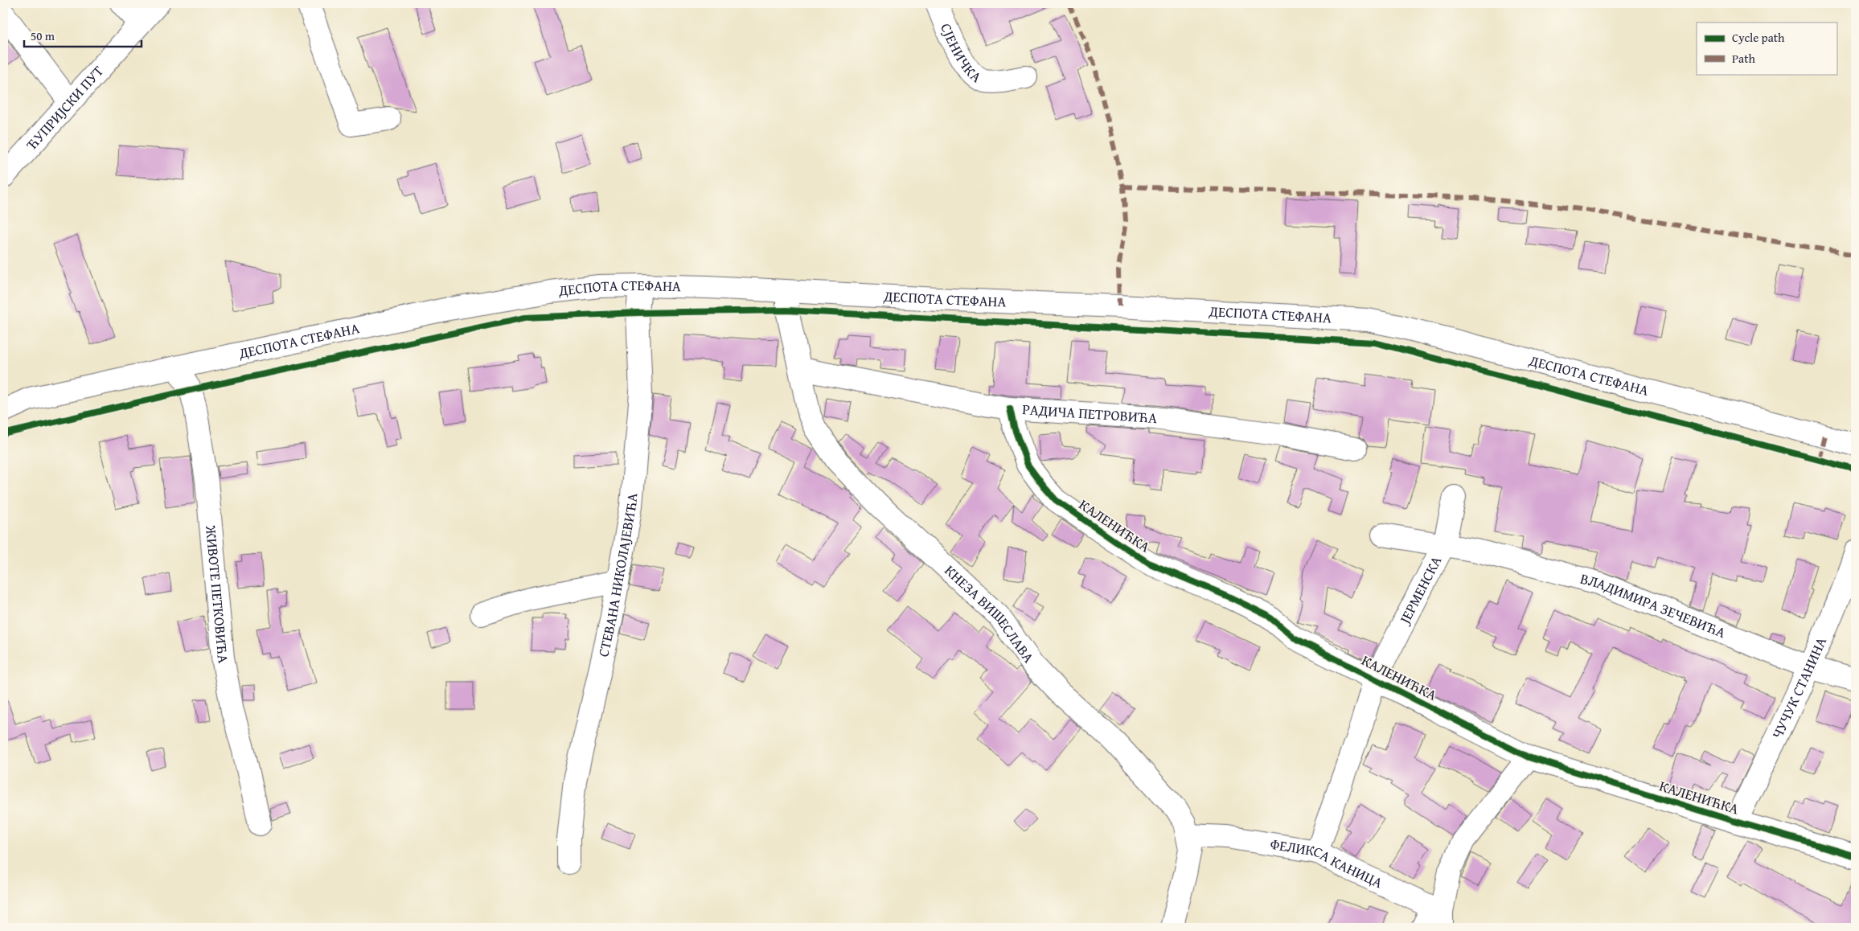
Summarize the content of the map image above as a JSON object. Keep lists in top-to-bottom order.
{
  "streets": {
    "street": [
      "СЈЕНИЧКА",
      "ЋУПРИЈСКИ ПУТ",
      "ДЕСПОТА СТЕФАНА",
      "РАДИЧА ПЕТРОВИЋА",
      "КАЛЕНИЋКА",
      "СТЕВАНА НИКОЛАЈЕВИЋА",
      "ЈЕРМЕНСКА",
      "ЖИВОТЕ ПЕТКОВИЋА",
      "ВЛАДИМИРА ЗЕЧЕВИЋА",
      "КНЕЗА ВИШЕСЛАВА",
      "ЧУЧУК СТАНИНА",
      "ФЕЛИКСА КАНИЦА"
    ]
  },
  "crossings": [
    ["ДЕСПОТА СТЕФАНА", "СТЕВАНА НИКОЛАЈЕВИЋА"],
    ["ДЕСПОТА СТЕФАНА", "ЖИВОТЕ ПЕТКОВИЋА"],
    ["ДЕСПОТА СТЕФАНА", "КНЕЗА ВИШЕСЛАВА"],
    ["РАДИЧА ПЕТРОВИЋА", "КАЛЕНИЋКА"],
    ["РАДИЧА ПЕТРОВИЋА", "КНЕЗА ВИШЕСЛАВА"],
    ["КАЛЕНИЋКА", "ЈЕРМЕНСКА"],
    ["КАЛЕНИЋКА", "ЧУЧУК СТАНИНА"],
    ["ЈЕРМЕНСКА", "ВЛАДИМИРА ЗЕЧЕВИЋА"],
    ["ЈЕРМЕНСКА", "ФЕЛИКСА КАНИЦА"],
    ["ВЛАДИМИРА ЗЕЧЕВИЋА", "ЧУЧУК СТАНИНА"],
    ["КНЕЗА ВИШЕСЛАВА", "ФЕЛИКСА КАНИЦА"]
  ],
  "legend": ["Cycle path", "Path"],
  "scale_bar": "50 m"
}
